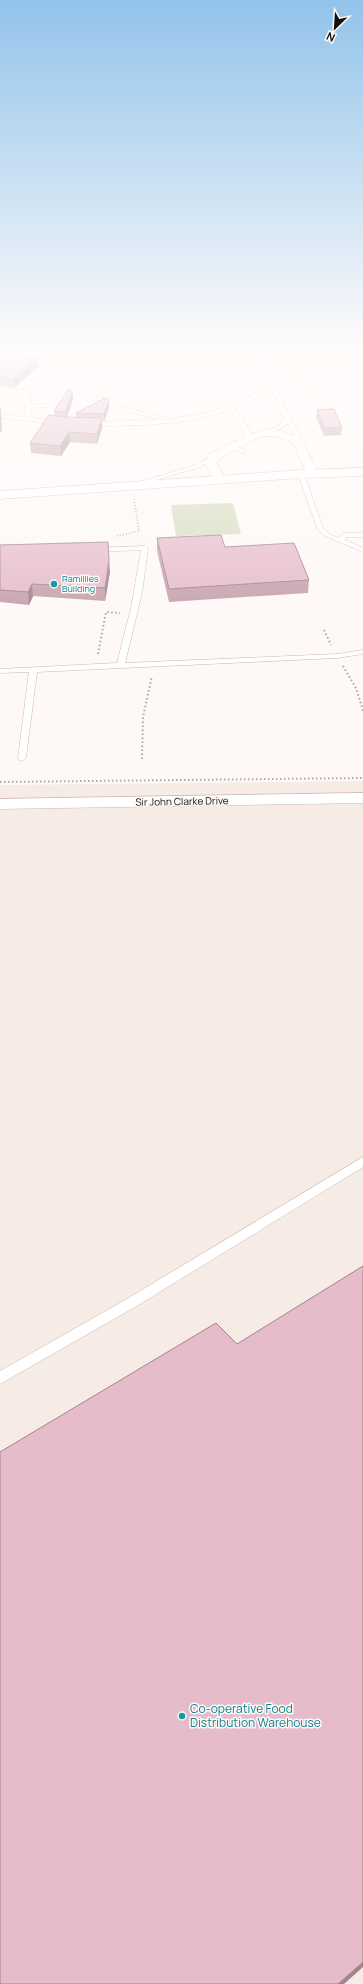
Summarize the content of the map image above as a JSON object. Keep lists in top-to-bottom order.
{
  "streets": {
    "street": ["Sir John Clarke Drive"]
  },
  "places": ["Ramillies Building", "Co-operative Food Distribution Warehouse"],
  "north": "bottom left"
}
